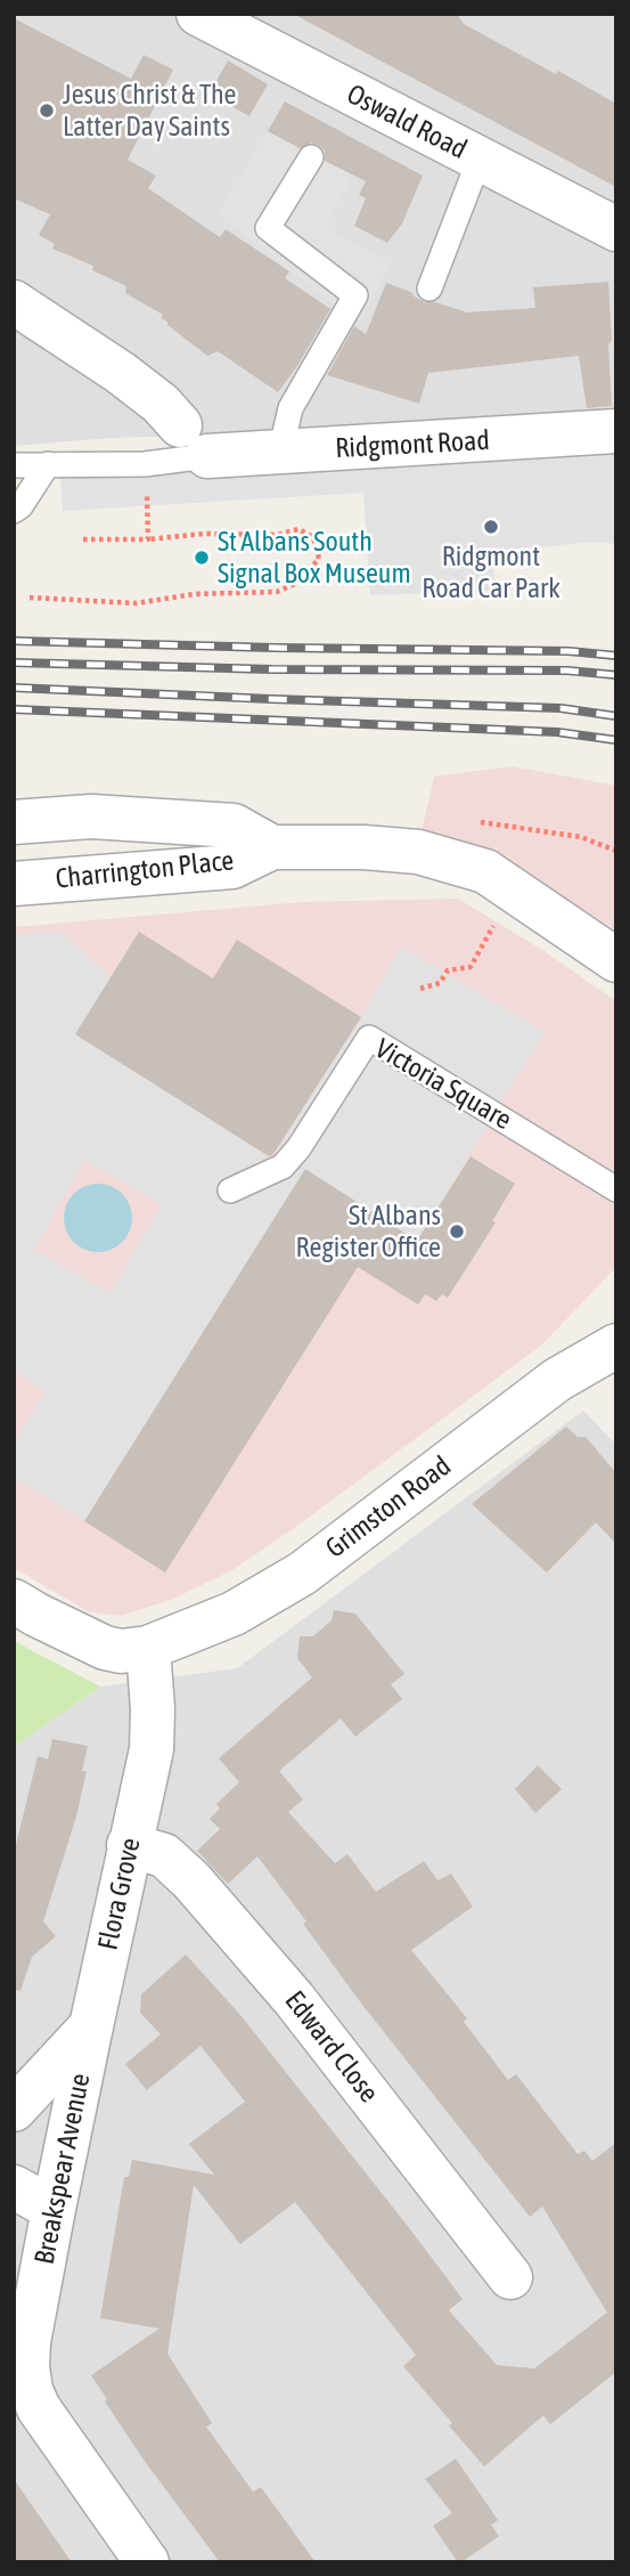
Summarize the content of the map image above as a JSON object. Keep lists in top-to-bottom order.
{
  "streets": {
    "street": [
      "Oswald Road",
      "Ridgmont Road",
      "Charrington Place",
      "Grimston Road",
      "Flora Grove",
      "Edward Close",
      "Breakspear Avenue"
    ],
    "lane": ["Victoria Square"]
  },
  "crossings": [
    ["Grimston Road", "Flora Grove"],
    ["Flora Grove", "Edward Close"],
    ["Flora Grove", "Breakspear Avenue"]
  ],
  "places": [
    "Jesus Christ & The Latter Day Saints",
    "Ridgmont Road Car Park",
    "St Albans South Signal Box Museum",
    "St Albans Register Office"
  ]
}
